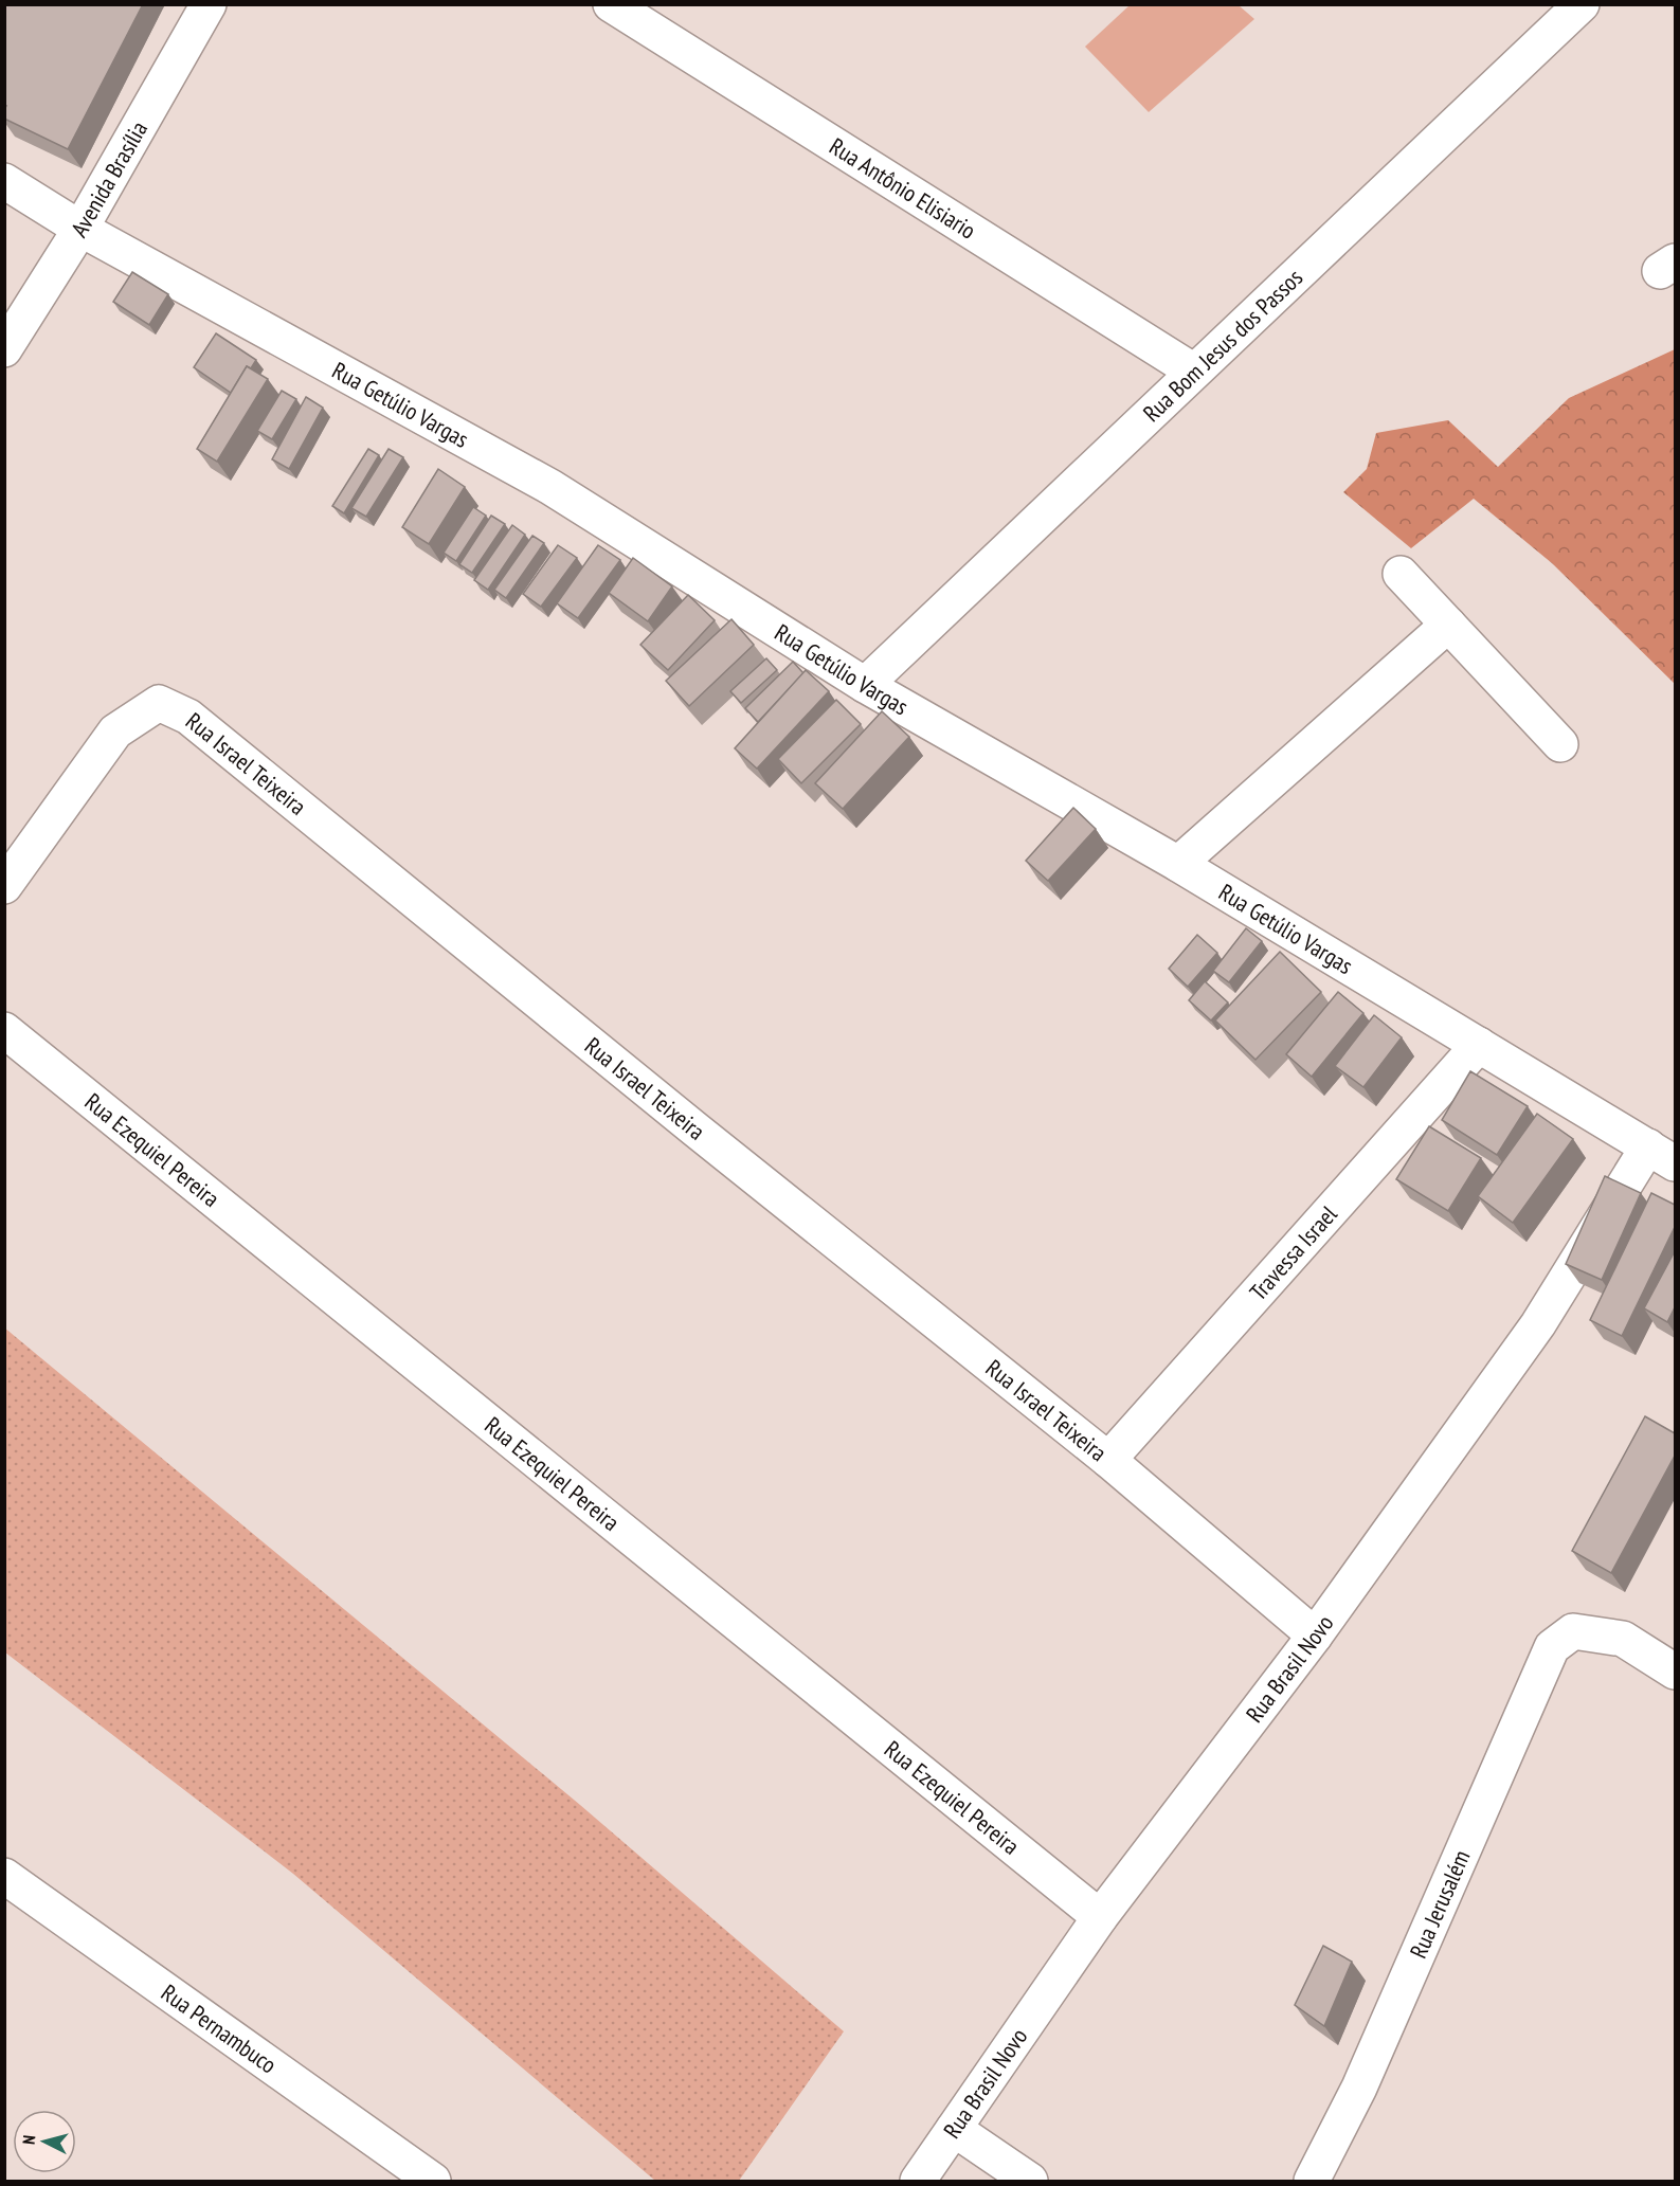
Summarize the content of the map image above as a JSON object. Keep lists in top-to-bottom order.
{
  "streets": {
    "street": [
      "Avenida Brasília",
      "Rua Antônio Elisiario",
      "Rua Bom Jesus dos Passos",
      "Rua Getúlio Vargas",
      "Rua Israel Teixeira",
      "Rua Ezequiel Pereira",
      "Travessa Israel",
      "Rua Brasil Novo",
      "Rua Jerusalém",
      "Rua Pernambuco"
    ]
  },
  "crossings": [
    ["Avenida Brasília", "Rua Getúlio Vargas"],
    ["Rua Antônio Elisiario", "Rua Bom Jesus dos Passos"],
    ["Rua Bom Jesus dos Passos", "Rua Getúlio Vargas"],
    ["Rua Getúlio Vargas", "Travessa Israel"],
    ["Rua Getúlio Vargas", "Rua Brasil Novo"],
    ["Rua Israel Teixeira", "Travessa Israel"],
    ["Rua Israel Teixeira", "Rua Brasil Novo"],
    ["Rua Ezequiel Pereira", "Rua Brasil Novo"]
  ],
  "north": "left"
}
